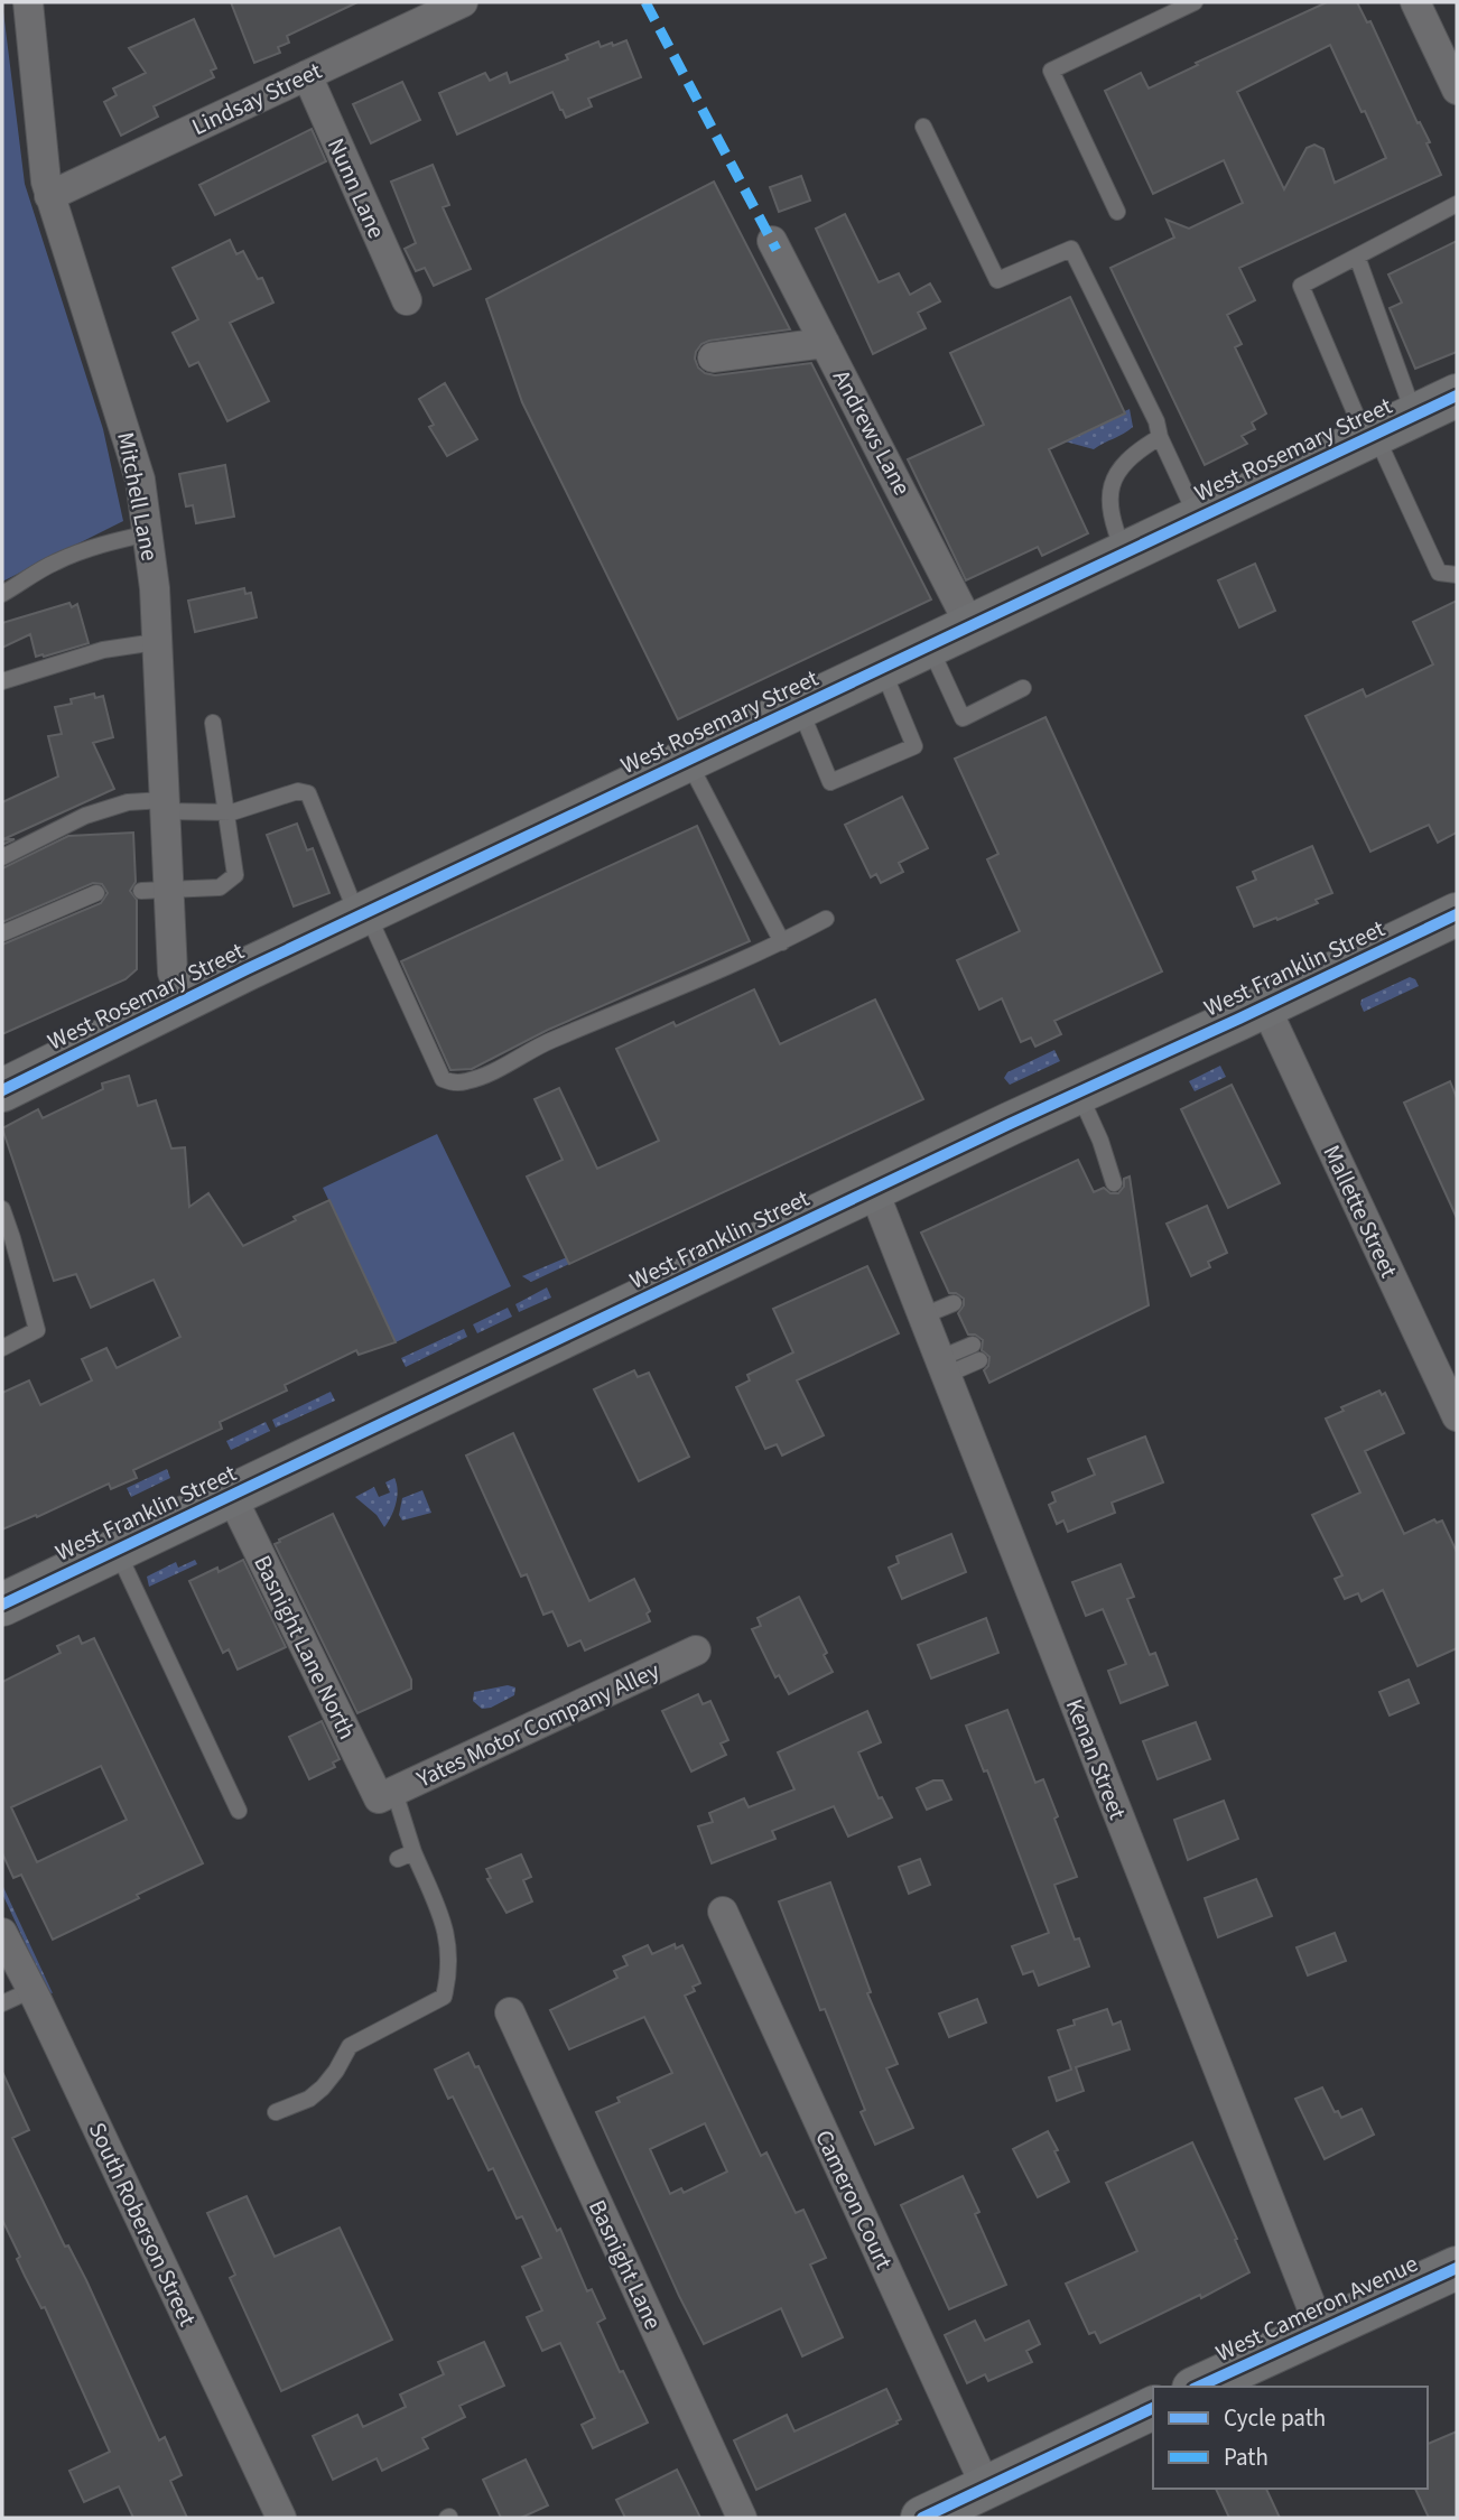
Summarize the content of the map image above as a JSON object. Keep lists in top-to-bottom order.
{
  "streets": {
    "street": [
      "Lindsay Street",
      "Nunn Lane",
      "Andrews Lane",
      "West Rosemary Street",
      "Mitchell Lane",
      "West Franklin Street",
      "Mallette Street",
      "Basnight Lane North",
      "Yates Motor Company Alley",
      "Kenan Street",
      "Cameron Court",
      "South Roberson Street",
      "Basnight Lane",
      "West Cameron Avenue"
    ]
  },
  "crossings": [
    ["Lindsay Street", "Nunn Lane"],
    ["Lindsay Street", "Mitchell Lane"],
    ["Andrews Lane", "West Rosemary Street"],
    ["West Rosemary Street", "Mitchell Lane"],
    ["West Franklin Street", "Mallette Street"],
    ["West Franklin Street", "Basnight Lane North"],
    ["West Franklin Street", "Kenan Street"],
    ["Basnight Lane North", "Yates Motor Company Alley"],
    ["Kenan Street", "West Cameron Avenue"]
  ],
  "legend": ["Cycle path", "Path"]
}
